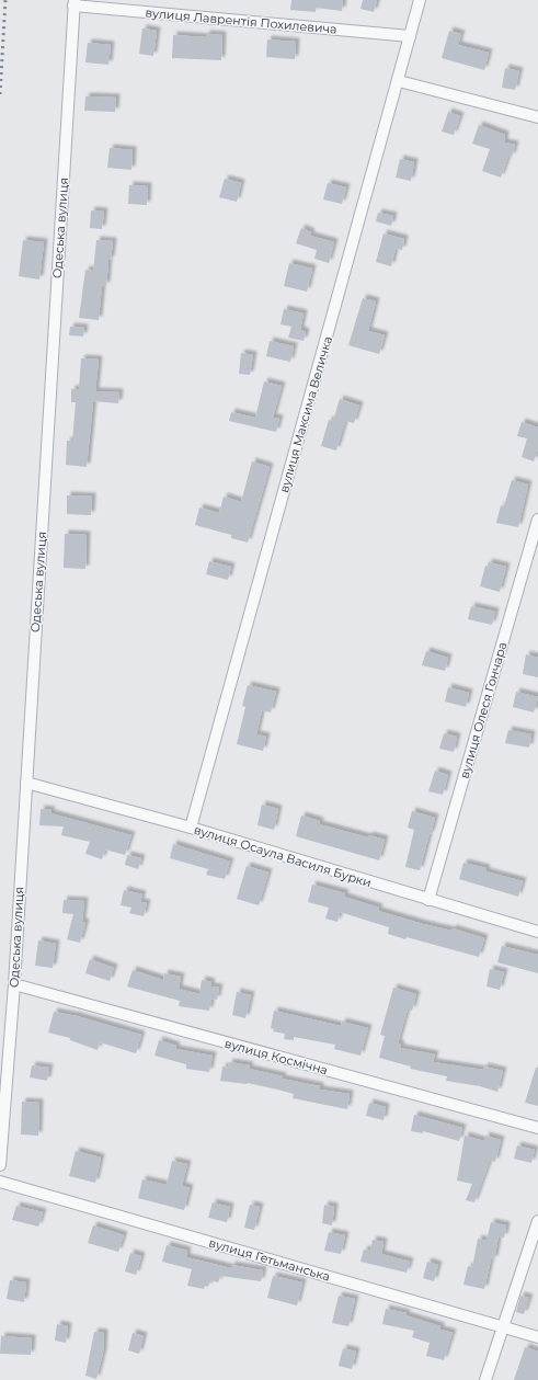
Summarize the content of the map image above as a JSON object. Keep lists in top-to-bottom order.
{
  "streets": {
    "street": [
      "вулиця Лаврентія Похилевича",
      "Одеська вулиця",
      "вулиця Максима Величка",
      "вулиця Олеся Гончара",
      "вулиця Осаула Василя Бурки",
      "вулиця Космічна",
      "вулиця Гетьманська"
    ]
  },
  "crossings": [
    ["вулиця Лаврентія Похилевича", "Одеська вулиця"],
    ["вулиця Лаврентія Похилевича", "вулиця Максима Величка"],
    ["Одеська вулиця", "вулиця Осаула Василя Бурки"],
    ["Одеська вулиця", "вулиця Космічна"],
    ["вулиця Максима Величка", "вулиця Осаула Василя Бурки"],
    ["вулиця Олеся Гончара", "вулиця Осаула Василя Бурки"]
  ]
}
